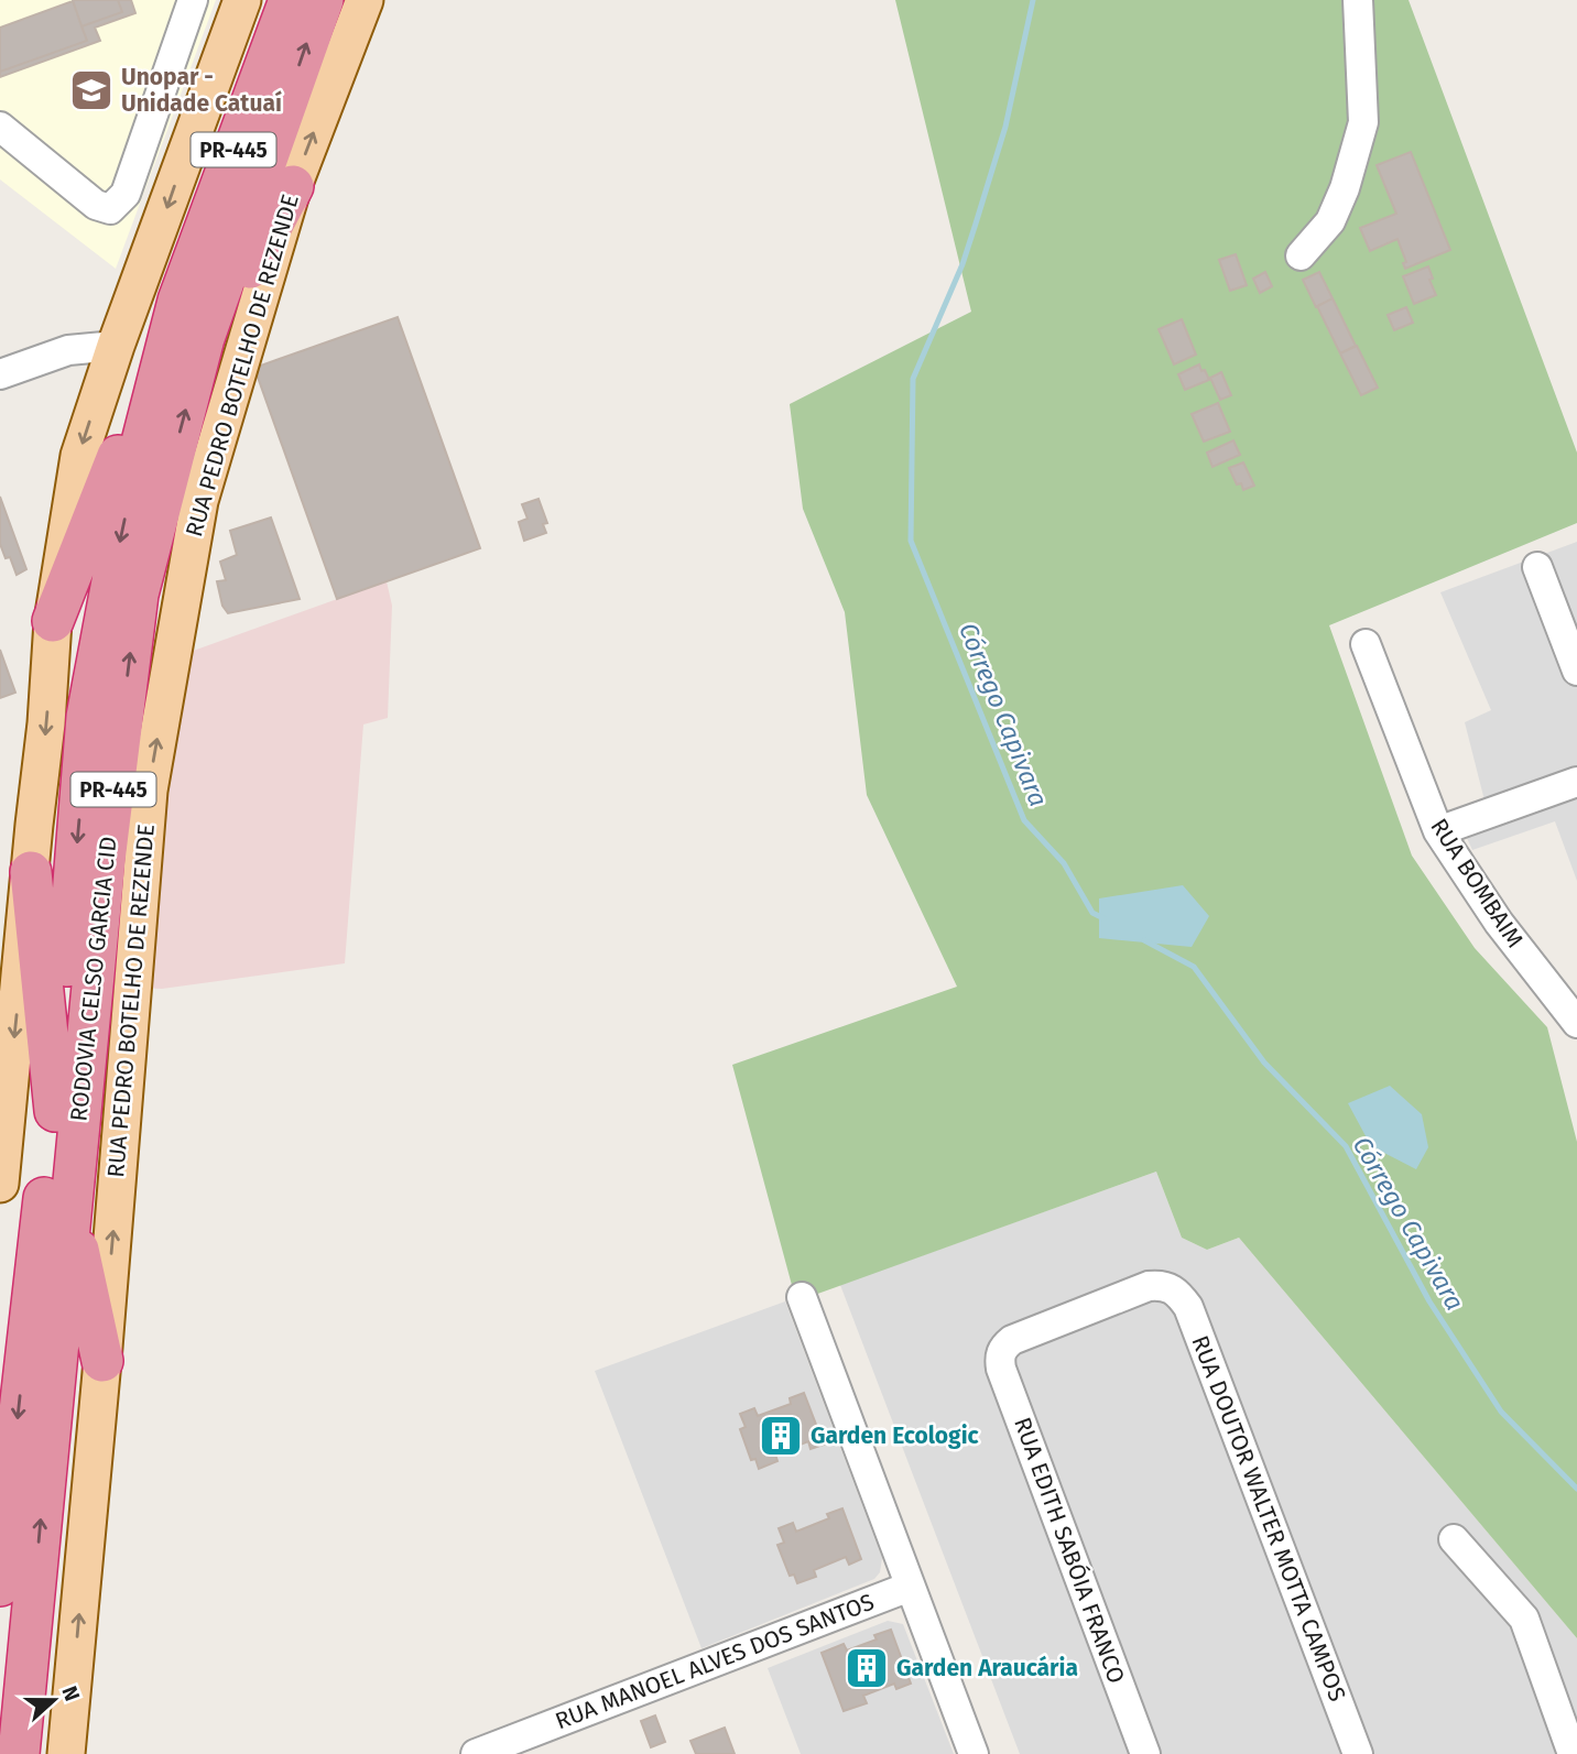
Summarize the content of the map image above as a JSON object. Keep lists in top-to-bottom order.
{
  "streets": {
    "highway": ["PR-445", "RODOVIA CELSO GARCIA CID"],
    "main road": ["RUA PEDRO BOTELHO DE REZENDE"],
    "street": [
      "RUA BOMBAIM",
      "RUA DOUTOR WALTER MOTTA CAMPOS",
      "RUA EDITH SABÓIA FRANCO",
      "RUA MANOEL ALVES DOS SANTOS"
    ]
  },
  "crossings": [
    ["RUA DOUTOR WALTER MOTTA CAMPOS", "RUA EDITH SABÓIA FRANCO"]
  ],
  "water": ["Córrego Capivara"],
  "places": {
    "school or university": ["Unopar - Unidade Catuaí"],
    "building": ["Garden Ecologic", "Garden Araucária"]
  },
  "north": "right"
}
